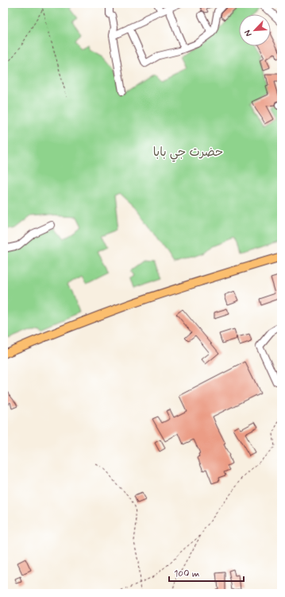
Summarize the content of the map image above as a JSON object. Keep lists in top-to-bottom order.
{
  "parks": ["حضرت جي بابا"],
  "scale_bar": "100 m",
  "north": "bottom left"
}
